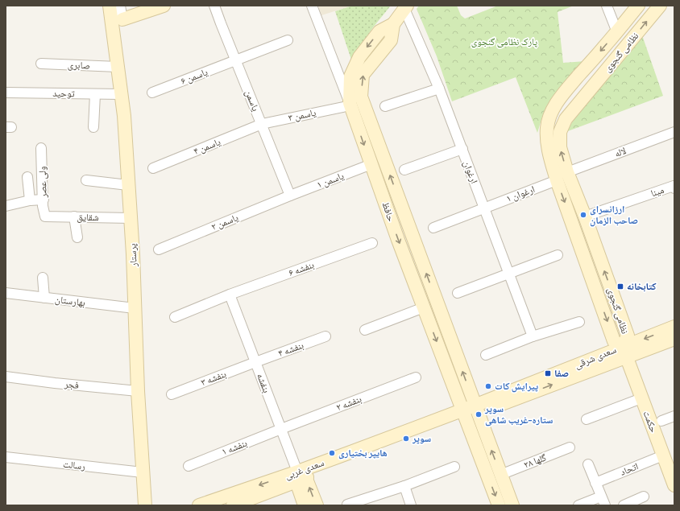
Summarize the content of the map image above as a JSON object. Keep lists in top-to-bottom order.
{
  "streets": {
    "street": [
      "نظامی گنجوی",
      "صابری",
      "یاسمن ۶",
      "توحید",
      "یاسمن",
      "یاسمن ۳",
      "یاسمن ۴",
      "لاله",
      "ارغوان",
      "یاسمن ۱",
      "ولی عصر",
      "مینا",
      "ارغوان ۱",
      "حافظ",
      "شقایق",
      "یاسمن ۲",
      "پرستار",
      "بنفشه ۶",
      "بهارستان",
      "بنفشه ۴",
      "سعدی شرقی",
      "بنفشه ۳",
      "بنفشه",
      "فجر",
      "بنفشه ۲",
      "حکمت",
      "بنفشه ۱",
      "گلها ۲۸",
      "رسالت",
      "سعدی غربی",
      "اتحاد"
    ]
  },
  "crossings": [
    ["نظامی گنجوی", "لاله"],
    ["نظامی گنجوی", "مینا"],
    ["نظامی گنجوی", "ارغوان ۱"],
    ["نظامی گنجوی", "سعدی شرقی"],
    ["نظامی گنجوی", "حکمت"],
    ["صابری", "پرستار"],
    ["یاسمن ۶", "یاسمن"],
    ["توحید", "پرستار"],
    ["یاسمن", "یاسمن ۳"],
    ["یاسمن", "یاسمن ۴"],
    ["یاسمن", "یاسمن ۱"],
    ["یاسمن", "یاسمن ۲"],
    ["یاسمن ۳", "یاسمن ۴"],
    ["یاسمن ۳", "حافظ"],
    ["ارغوان", "ارغوان ۱"],
    ["ارغوان", "حافظ"],
    ["یاسمن ۱", "حافظ"],
    ["یاسمن ۱", "یاسمن ۲"],
    ["ولی عصر", "شقایق"],
    ["حافظ", "سعدی شرقی"],
    ["حافظ", "سعدی غربی"],
    ["شقایق", "پرستار"],
    ["پرستار", "بهارستان"],
    ["پرستار", "فجر"],
    ["پرستار", "رسالت"],
    ["بنفشه ۶", "بنفشه"],
    ["بنفشه ۴", "بنفشه ۳"],
    ["بنفشه ۴", "بنفشه"],
    ["سعدی شرقی", "حکمت"],
    ["سعدی شرقی", "سعدی غربی"],
    ["بنفشه ۳", "بنفشه"],
    ["بنفشه", "بنفشه ۲"],
    ["بنفشه", "بنفشه ۱"],
    ["بنفشه", "سعدی غربی"],
    ["بنفشه ۲", "بنفشه ۱"],
    ["حکمت", "اتحاد"]
  ],
  "parks": ["پارک نظامی گنجوی"],
  "places": {
    "other": [
      "ارزانسرای صاحب الزمان",
      "پیرایش کات",
      "سوپر ستاره-غریب شاهی",
      "سوپر",
      "هایپر بختیاری"
    ],
    "transit": ["کتابخانه", "صفا"]
  }
}
